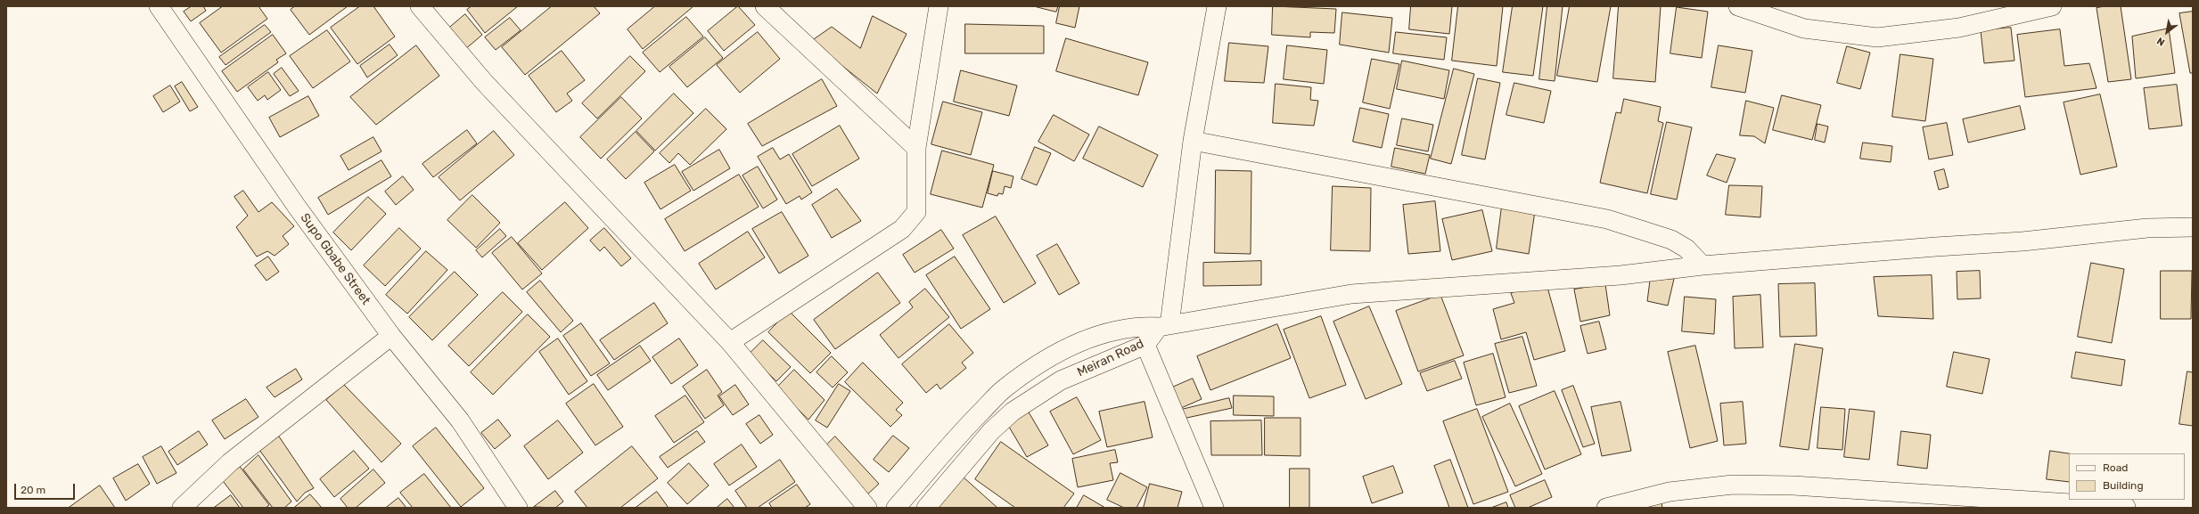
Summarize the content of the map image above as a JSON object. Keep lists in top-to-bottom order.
{
  "streets": {
    "street": ["Supo Gbabe Street", "Meiran Road"]
  },
  "legend": ["Road", "Building"],
  "scale_bar": "20 m",
  "north": "bottom left"
}
